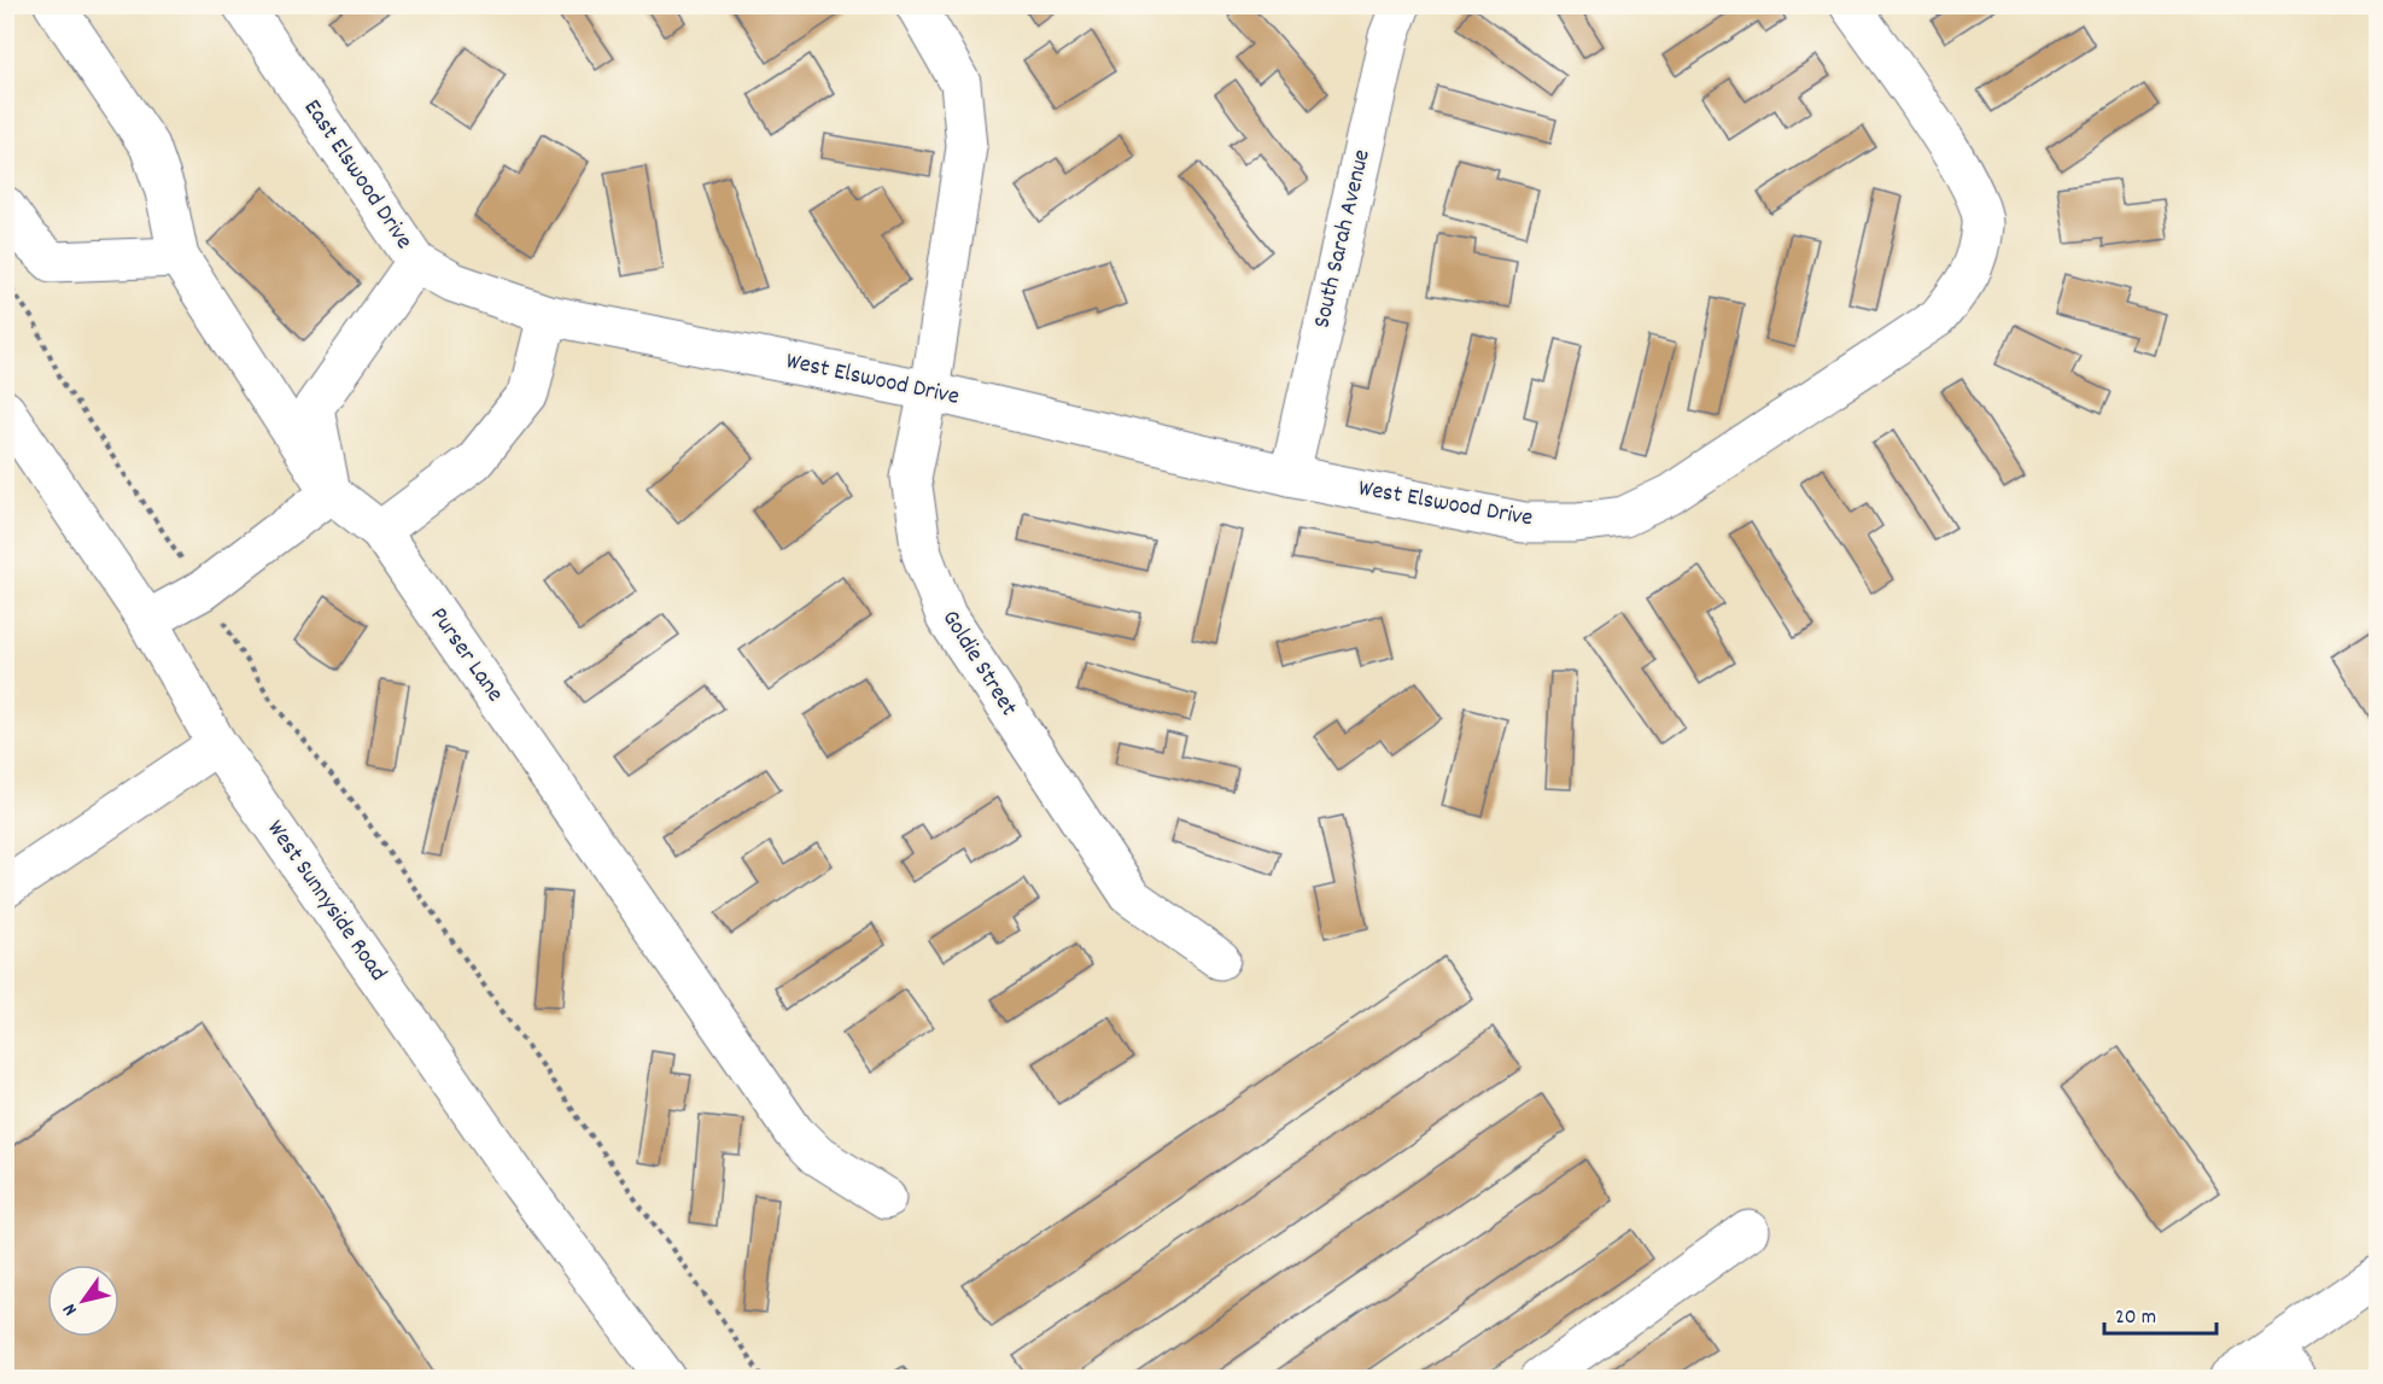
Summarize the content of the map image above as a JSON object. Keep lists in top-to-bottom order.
{
  "streets": {
    "street": [
      "East Elswood Drive",
      "South Sarah Avenue",
      "West Elswood Drive",
      "Purser Lane",
      "Goldie Street",
      "West Sunnyside Road"
    ]
  },
  "crossings": [
    ["East Elswood Drive", "West Elswood Drive"],
    ["South Sarah Avenue", "West Elswood Drive"],
    ["West Elswood Drive", "Goldie Street"]
  ],
  "scale_bar": "20 m",
  "north": "bottom left"
}
